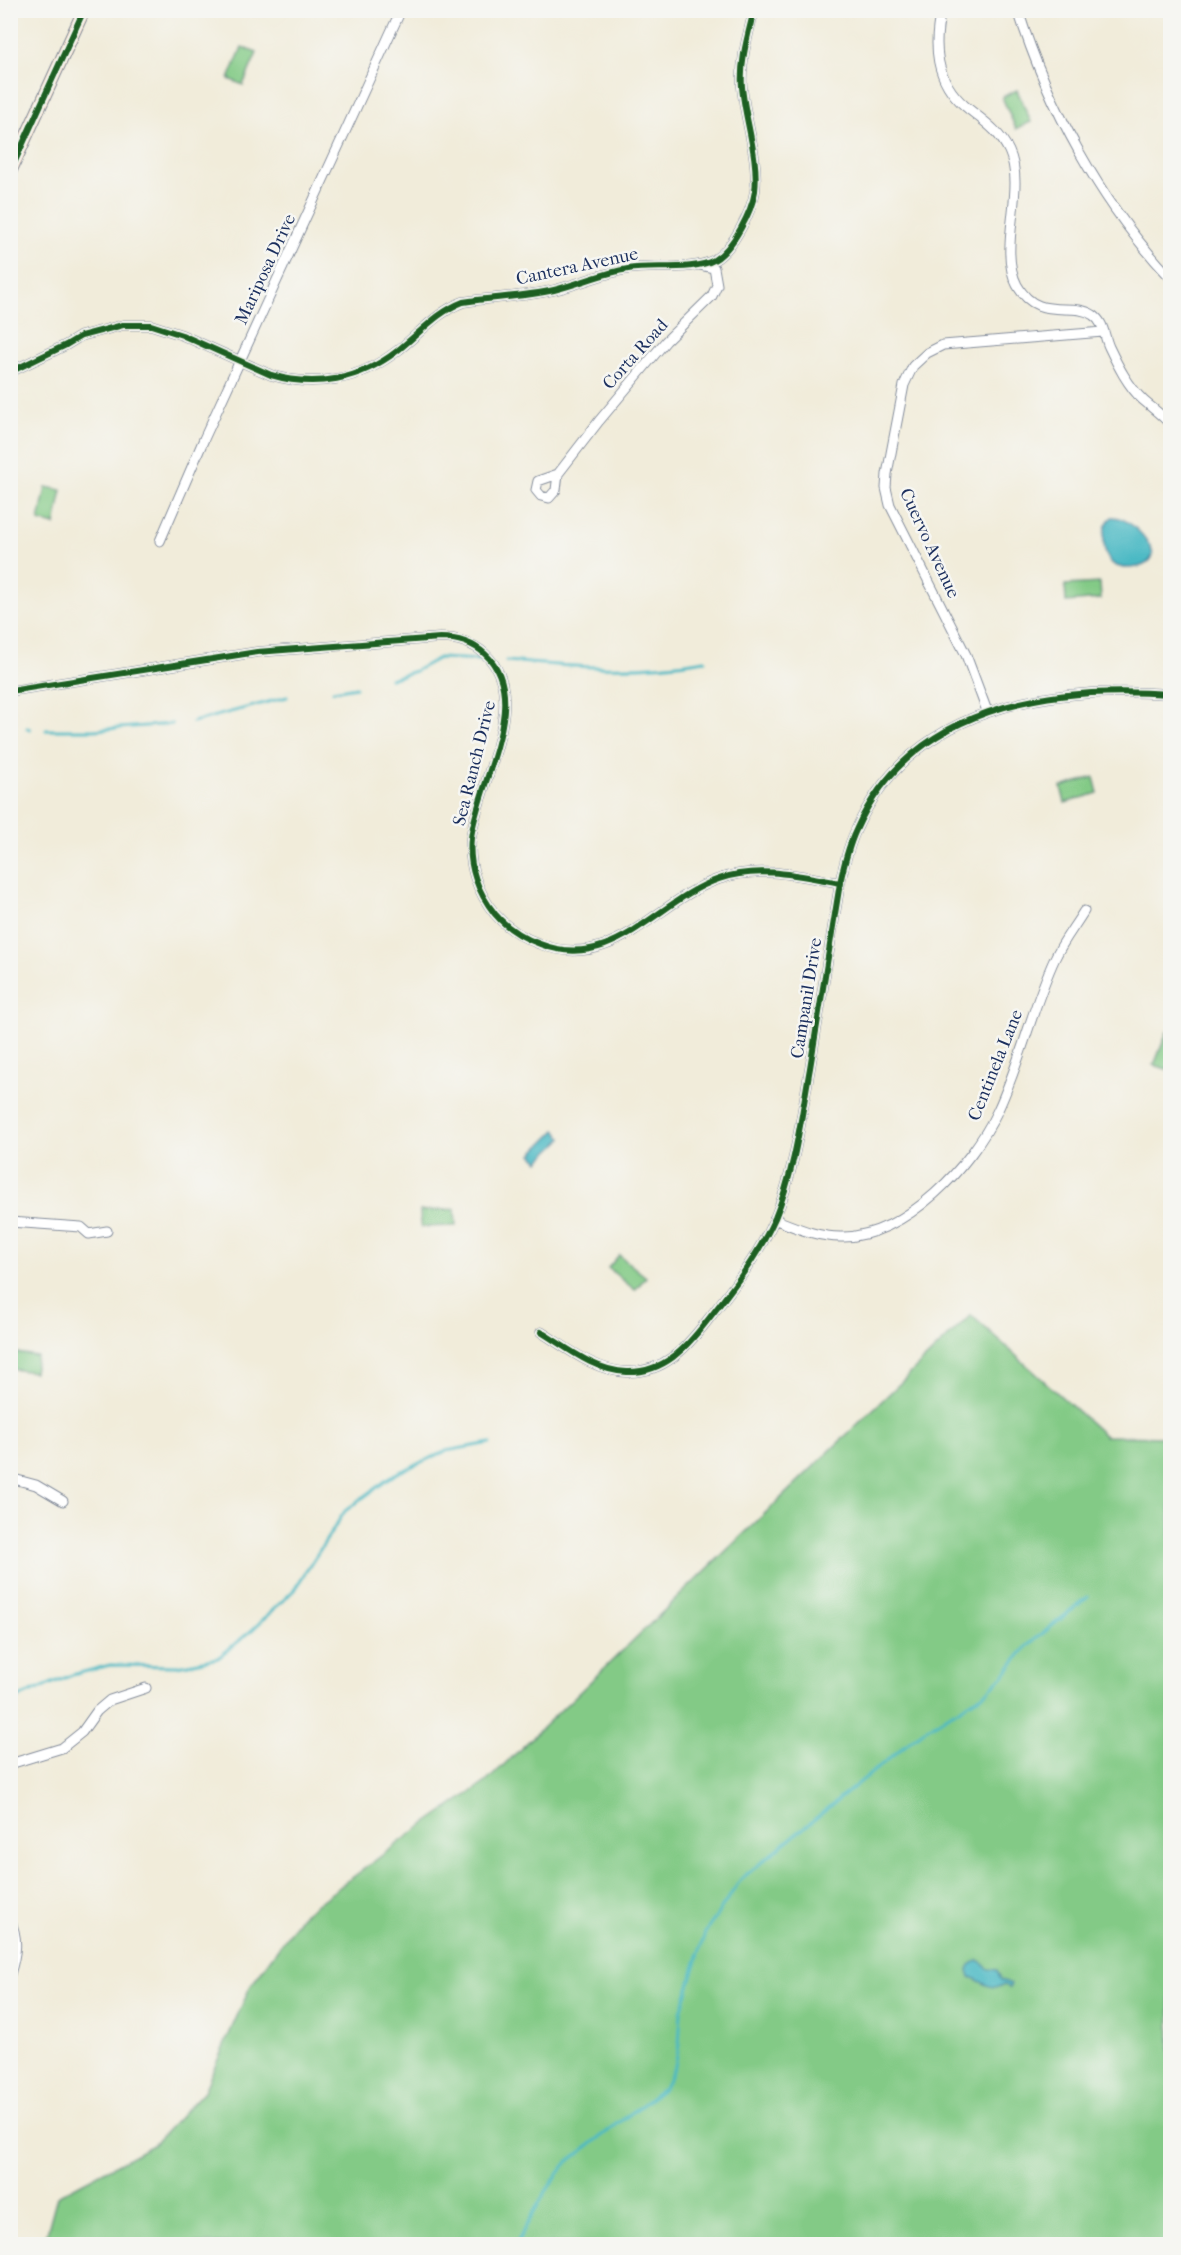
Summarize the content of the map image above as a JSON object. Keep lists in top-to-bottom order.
{
  "streets": {
    "street": [
      "Cantera Avenue",
      "Mariposa Drive",
      "Corta Road",
      "Cuervo Avenue",
      "Sea Ranch Drive",
      "Campanil Drive",
      "Centinela Lane"
    ]
  },
  "crossings": [
    ["Cantera Avenue", "Mariposa Drive"],
    ["Cantera Avenue", "Corta Road"],
    ["Cuervo Avenue", "Campanil Drive"],
    ["Sea Ranch Drive", "Campanil Drive"],
    ["Campanil Drive", "Centinela Lane"]
  ]
}
